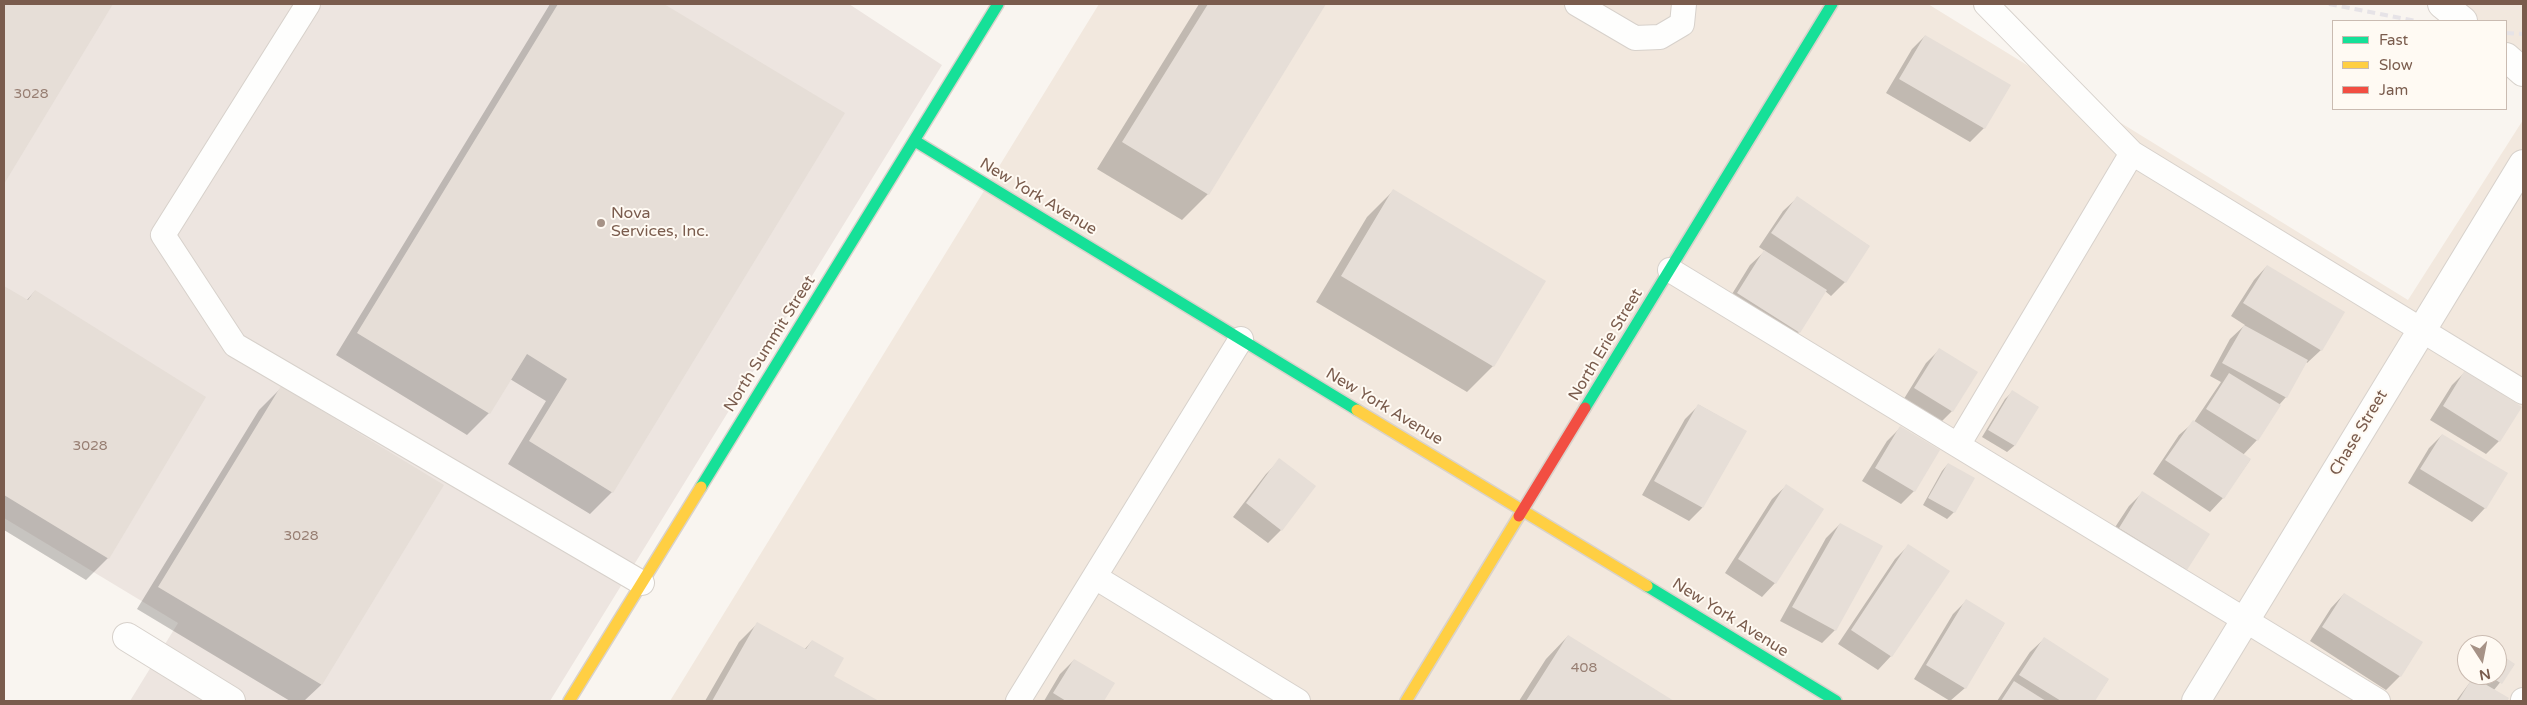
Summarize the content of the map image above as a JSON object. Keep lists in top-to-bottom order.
{
  "streets": {
    "street": [
      "New York Avenue",
      "North Summit Street",
      "North Erie Street",
      "Chase Street"
    ]
  },
  "crossings": [
    ["New York Avenue", "North Summit Street"],
    ["New York Avenue", "North Erie Street"]
  ],
  "places": ["Nova Services, Inc."],
  "house_numbers": [
    "3028",
    "3028",
    "3028",
    "408"
  ],
  "legend": ["Fast", "Slow", "Jam"],
  "north": "bottom"
}
